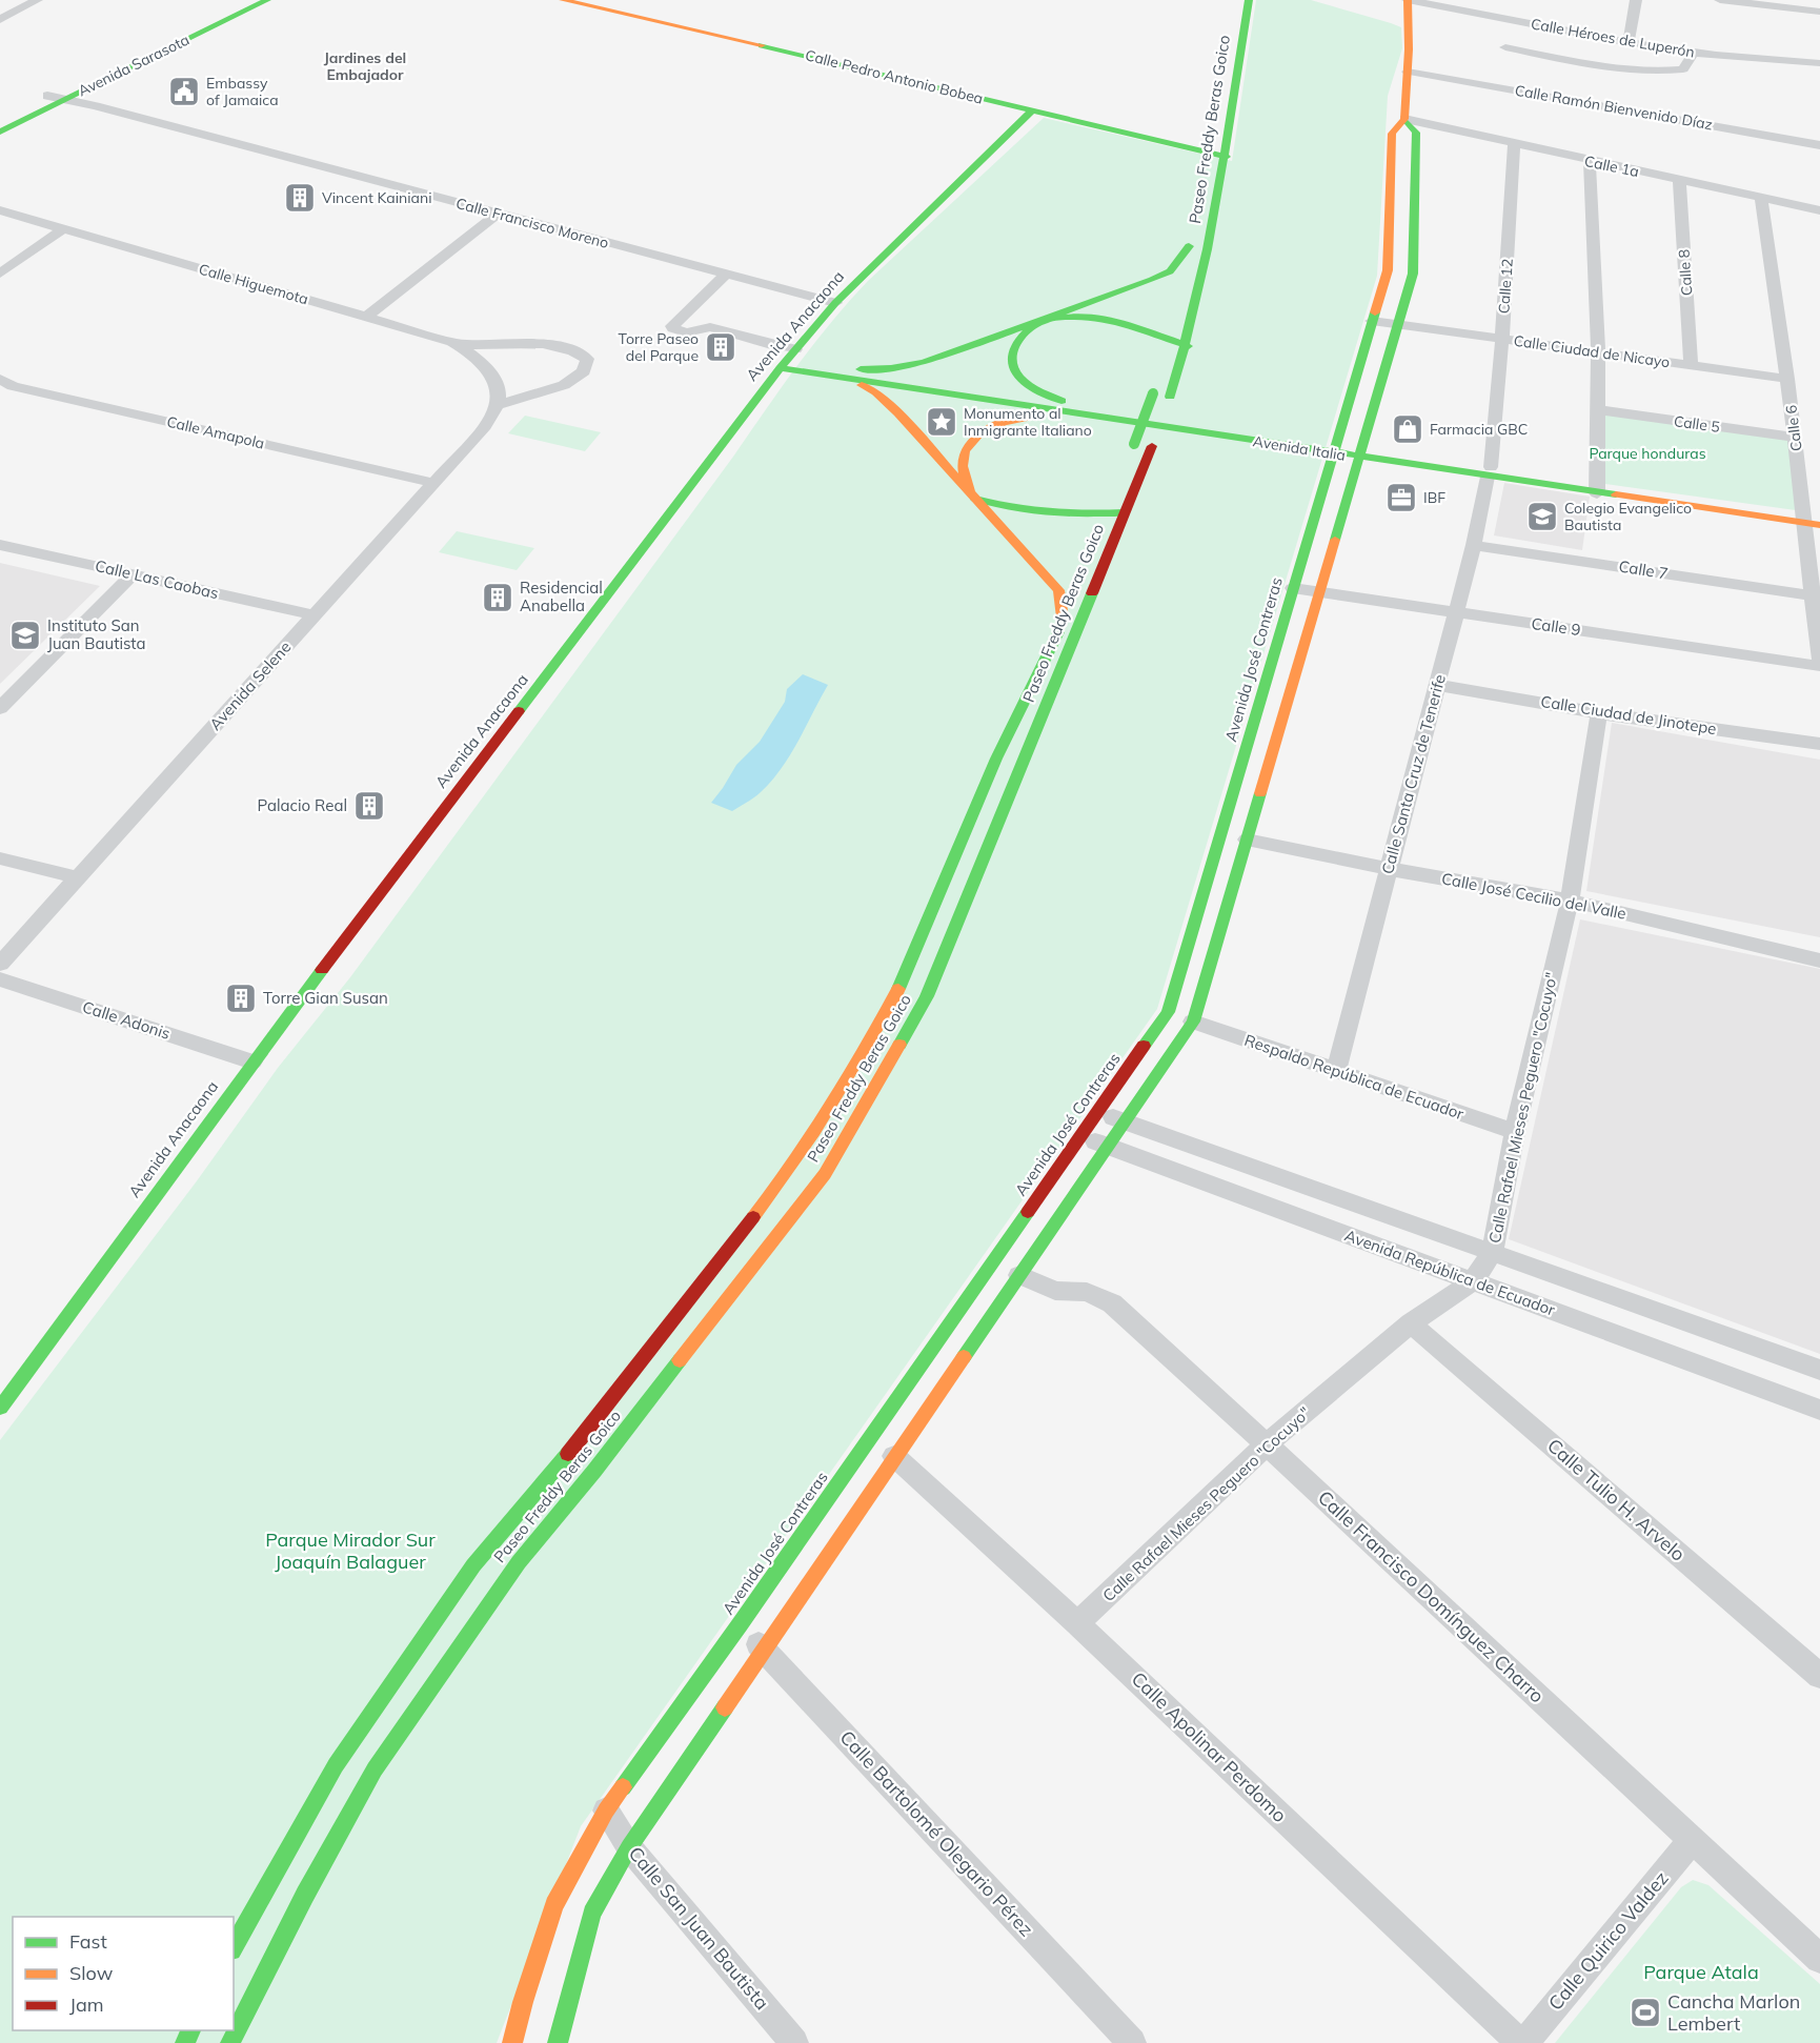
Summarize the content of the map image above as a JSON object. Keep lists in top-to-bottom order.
{
  "streets": {
    "main road": [
      "Avenida Sarasota",
      "Calle Pedro Antonio Bobea",
      "Paseo Freddy Beras Goico",
      "Avenida Anacaona",
      "Avenida Italia",
      "Avenida José Contreras"
    ],
    "street": [
      "Calle Héroes de Luperón",
      "Calle Ramón Bienvenido Díaz",
      "Calle 1a",
      "Calle Francisco Moreno",
      "Calle 8",
      "Calle Higuemota",
      "Calle 12",
      "Calle Ciudad de Nicayo",
      "Calle 5",
      "Calle 6",
      "Calle Amapola",
      "Calle 7",
      "Calle Las Caobas",
      "Calle 9",
      "Avenida Selene",
      "Calle Ciudad de Jinotepe",
      "Calle Santa Cruz de Tenerife",
      "Calle José Cecilio del Valle",
      "Calle Adonis",
      "Respaldo República de Ecuador",
      "Calle Rafael Mieses Peguero \"Cocuyo\"",
      "Avenida República de Ecuador",
      "Calle Tulio H. Arvelo",
      "Calle Francisco Domínguez Charro",
      "Calle Apolinar Perdomo",
      "Calle Bartolomé Olegario Pérez",
      "Calle San Juan Bautista",
      "Calle Quirico Valdez"
    ]
  },
  "crossings": [
    ["Calle Héroes de Luperón", "Avenida José Contreras"],
    ["Avenida Sarasota", "Calle Francisco Moreno"],
    ["Calle Pedro Antonio Bobea", "Paseo Freddy Beras Goico"],
    ["Calle Pedro Antonio Bobea", "Avenida Anacaona"],
    ["Calle Ramón Bienvenido Díaz", "Avenida José Contreras"],
    ["Calle 1a", "Calle 8"],
    ["Calle 1a", "Calle 12"],
    ["Calle 1a", "Calle 6"],
    ["Calle 1a", "Avenida José Contreras"],
    ["Calle Francisco Moreno", "Avenida Anacaona"],
    ["Calle 8", "Calle Ciudad de Nicayo"],
    ["Calle Higuemota", "Avenida Selene"],
    ["Calle 12", "Calle Ciudad de Nicayo"],
    ["Calle 12", "Avenida Italia"],
    ["Calle 12", "Calle Santa Cruz de Tenerife"],
    ["Avenida Anacaona", "Avenida Italia"],
    ["Avenida Anacaona", "Calle Adonis"],
    ["Calle Ciudad de Nicayo", "Calle 6"],
    ["Calle Ciudad de Nicayo", "Avenida José Contreras"],
    ["Calle 5", "Calle 6"],
    ["Calle 6", "Avenida Italia"],
    ["Calle 6", "Calle 7"],
    ["Calle Amapola", "Avenida Selene"],
    ["Avenida Italia", "Avenida José Contreras"],
    ["Avenida Italia", "Calle Santa Cruz de Tenerife"],
    ["Calle 7", "Calle Santa Cruz de Tenerife"],
    ["Calle Las Caobas", "Avenida Selene"],
    ["Calle 9", "Avenida José Contreras"],
    ["Calle 9", "Calle Santa Cruz de Tenerife"],
    ["Avenida José Contreras", "Calle José Cecilio del Valle"],
    ["Avenida José Contreras", "Respaldo República de Ecuador"],
    ["Avenida José Contreras", "Avenida República de Ecuador"],
    ["Avenida José Contreras", "Calle Francisco Domínguez Charro"],
    ["Avenida José Contreras", "Calle Apolinar Perdomo"],
    ["Avenida José Contreras", "Calle Bartolomé Olegario Pérez"],
    ["Avenida José Contreras", "Calle San Juan Bautista"],
    ["Calle Ciudad de Jinotepe", "Calle Santa Cruz de Tenerife"],
    ["Calle Ciudad de Jinotepe", "Calle Rafael Mieses Peguero \"Cocuyo\""],
    ["Calle Santa Cruz de Tenerife", "Calle José Cecilio del Valle"],
    ["Calle Santa Cruz de Tenerife", "Respaldo República de Ecuador"],
    ["Calle José Cecilio del Valle", "Calle Rafael Mieses Peguero \"Cocuyo\""],
    ["Respaldo República de Ecuador", "Calle Rafael Mieses Peguero \"Cocuyo\""],
    ["Calle Rafael Mieses Peguero \"Cocuyo\"", "Avenida República de Ecuador"],
    ["Calle Rafael Mieses Peguero \"Cocuyo\"", "Calle Tulio H. Arvelo"],
    ["Calle Rafael Mieses Peguero \"Cocuyo\"", "Calle Francisco Domínguez Charro"],
    ["Calle Rafael Mieses Peguero \"Cocuyo\"", "Calle Apolinar Perdomo"],
    ["Calle Francisco Domínguez Charro", "Calle Quirico Valdez"],
    ["Calle Apolinar Perdomo", "Calle Quirico Valdez"]
  ],
  "districts": ["Jardines del Embajador"],
  "parks": ["Parque honduras", "Parque Mirador Sur Joaquín Balaguer", "Parque Atala"],
  "places": {
    "public building": ["Embassy of Jamaica"],
    "building": [
      "Vincent Kainiani",
      "Torre Paseo del Parque",
      "Residencial Anabella",
      "Palacio Real",
      "Torre Gian Susan"
    ],
    "place": ["Monumento al Inmigrante Italiano"],
    "shop": ["Farmacia GBC"],
    "office": ["IBF"],
    "school or university": ["Colegio Evangelico Bautista", "Instituto San Juan Bautista"],
    "sports": ["Cancha Marlon Lembert"]
  },
  "legend": ["Fast", "Slow", "Jam"]
}
